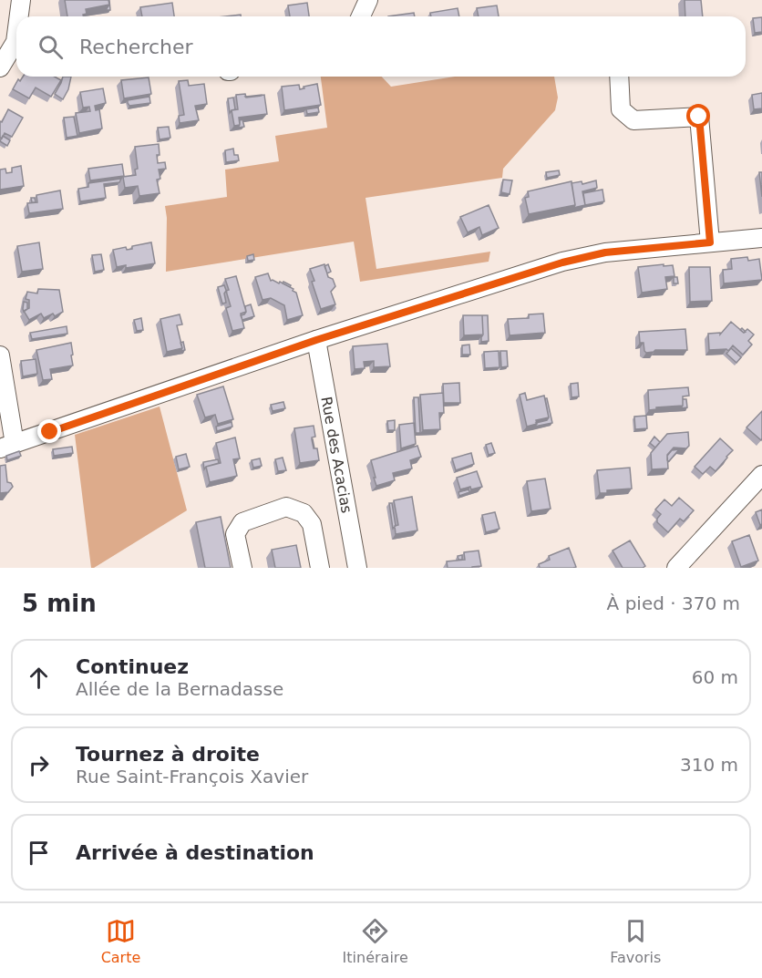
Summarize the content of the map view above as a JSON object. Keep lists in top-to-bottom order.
{
  "streets": {
    "street": ["Rue des Acacias"]
  },
  "page": {
    "search": "Rechercher",
    "heading": ["5 min", "À pied · 370 m"],
    "list": [
      ["Continuez", "Allée de la Bernadasse", "60 m"],
      ["Tournez à droite", "Rue Saint-François Xavier", "310 m"],
      "Arrivée à destination"
    ],
    "nav": ["Carte", "Itinéraire", "Favoris"]
  }
}
